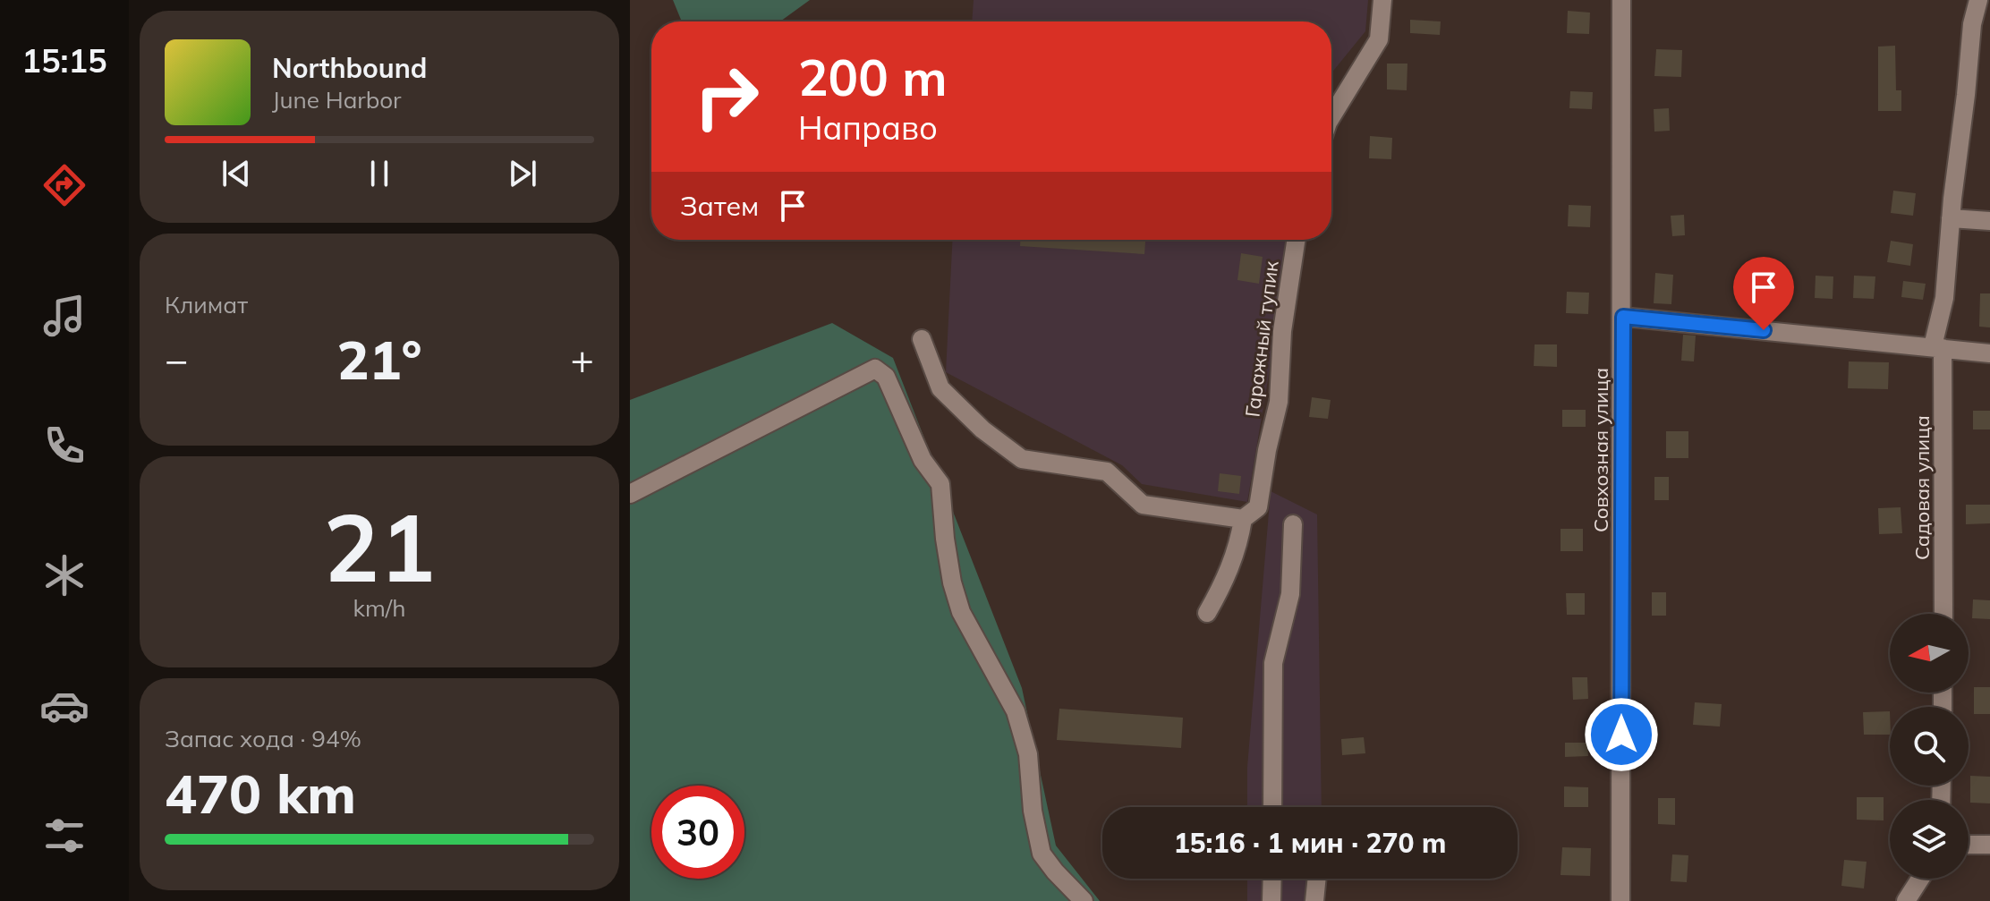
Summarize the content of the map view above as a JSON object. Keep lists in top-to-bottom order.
{
  "streets": {
    "street": ["Гаражный тупик", "Совхозная улица", "Садовая улица"]
  },
  "north": "left",
  "page": {
    "tabs": "15:15",
    "turn": ["200 m", "Направо"],
    "song": ["Northbound", "June Harbor"],
    "then": "Затем",
    "tile": [
      "Климат",
      ["21", "km/h"],
      ["Запас хода · 94%", "470 km"]
    ],
    "heat": ["−", "21°", "+"],
    "limit": "30",
    "trip": "15:16 · 1 мин · 270 m"
  }
}
